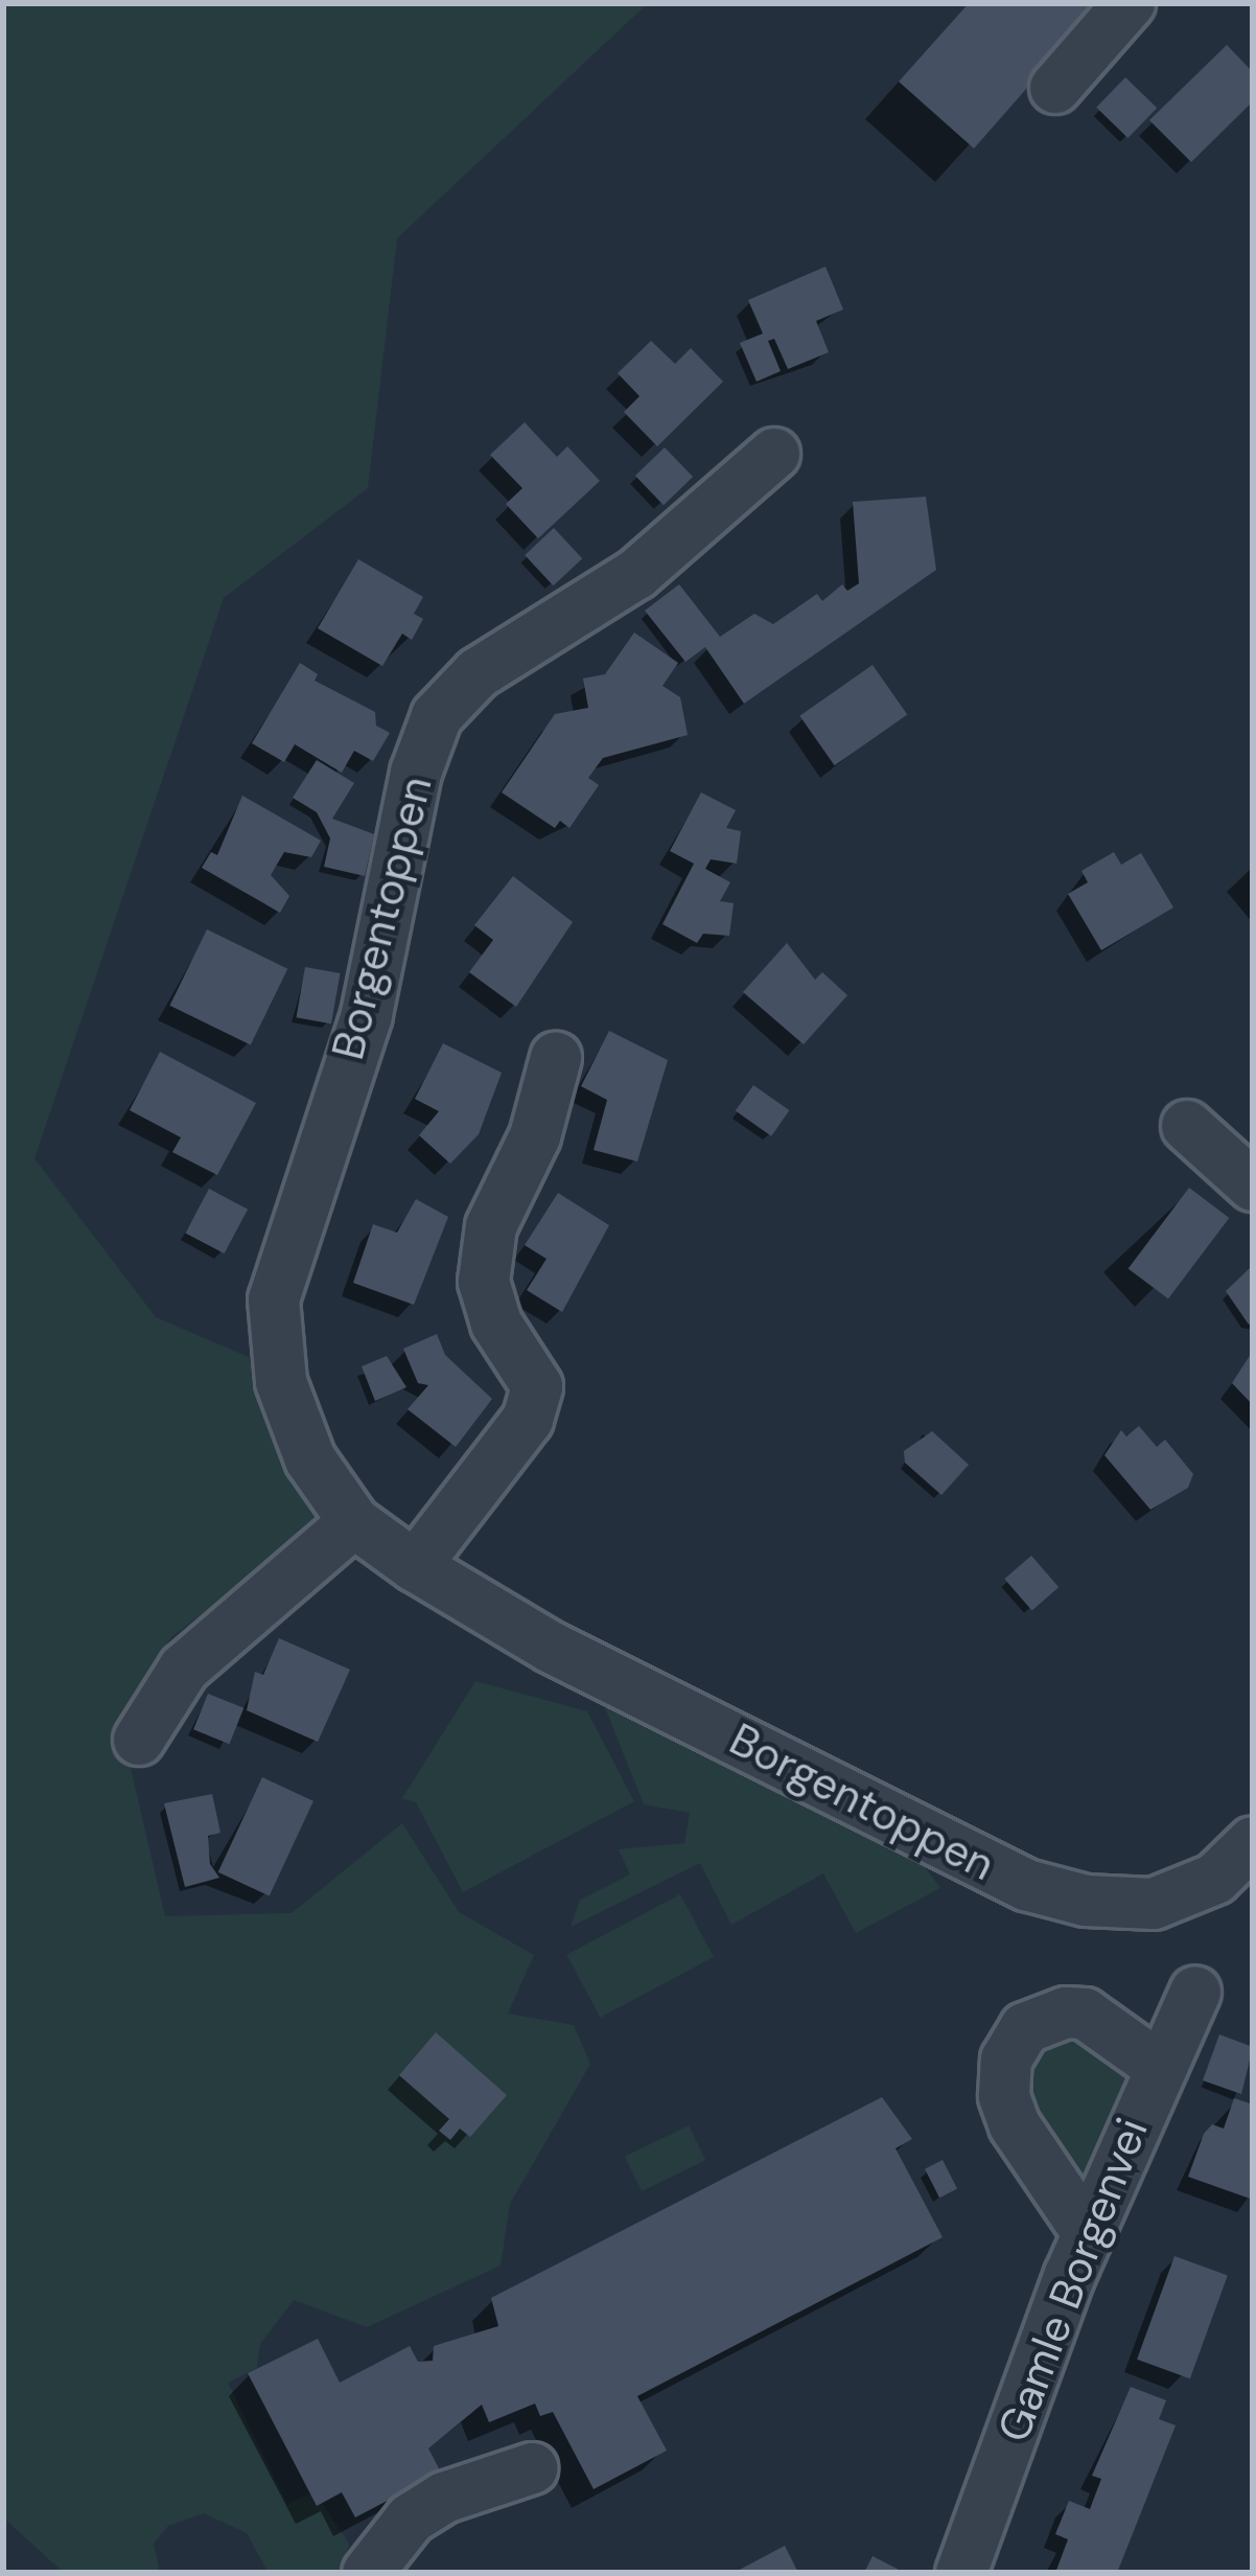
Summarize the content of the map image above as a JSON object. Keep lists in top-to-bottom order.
{
  "streets": {
    "street": ["Borgentoppen", "Gamle Borgenvei"]
  }
}
